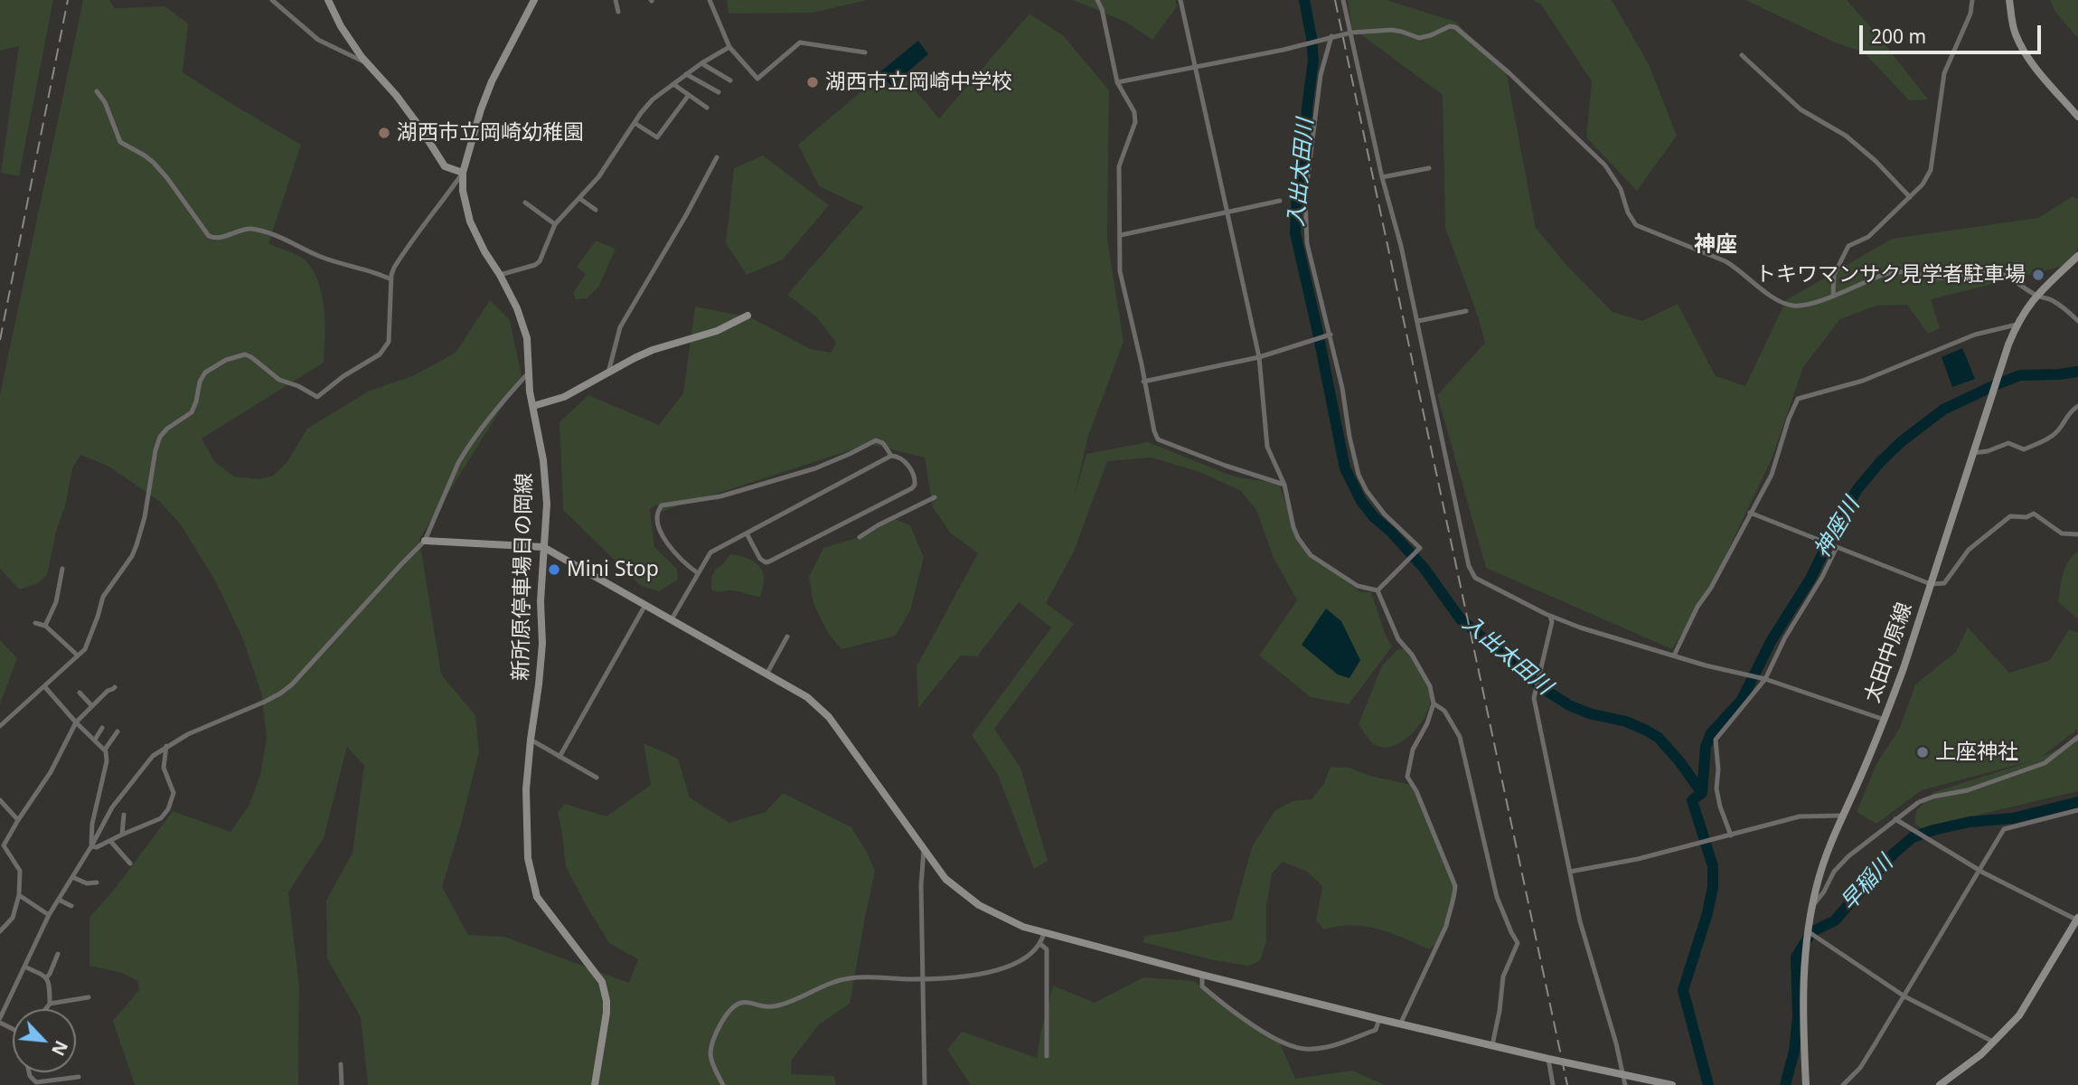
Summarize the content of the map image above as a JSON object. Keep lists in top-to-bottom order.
{
  "streets": {
    "main road": ["新所原停車場日の岡線", "太田中原線"]
  },
  "districts": ["神座"],
  "water": ["入出太田川", "神座川", "早稲川"],
  "places": [
    "湖西市立岡崎中学校",
    "湖西市立岡崎幼稚園",
    "トキワマンサク見学者駐車場",
    "Mini Stop",
    "上座神社"
  ],
  "scale_bar": "200 m",
  "north": "bottom right"
}
